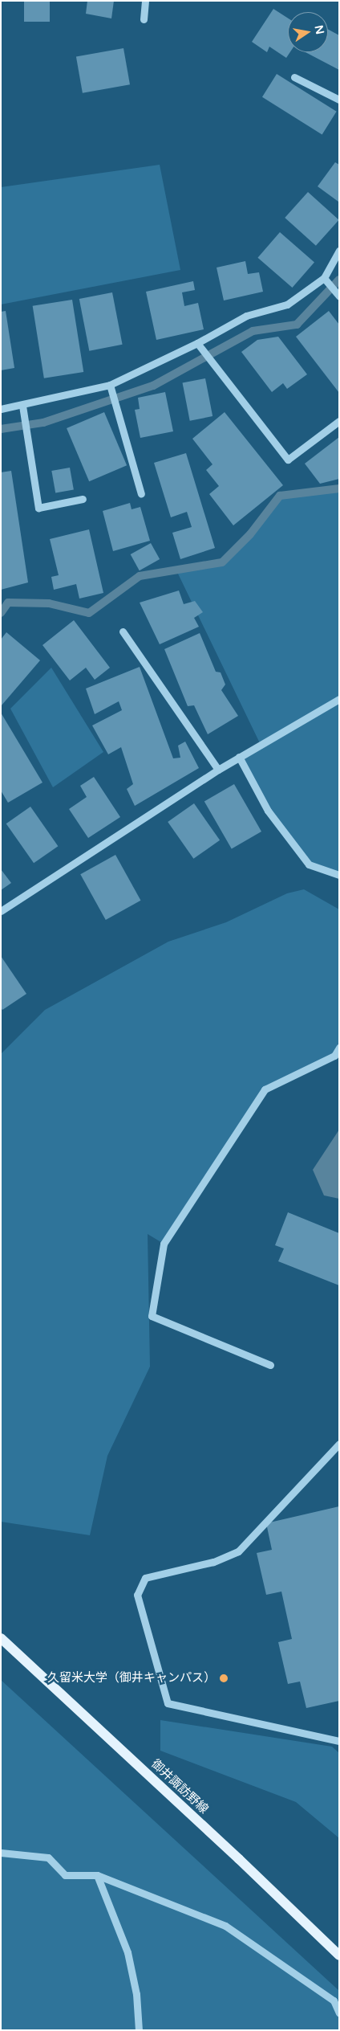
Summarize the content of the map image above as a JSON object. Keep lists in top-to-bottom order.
{
  "streets": {
    "main road": ["御井諏訪野線"]
  },
  "places": ["久留米大学（御井キャンパス）"],
  "north": "right"
}
